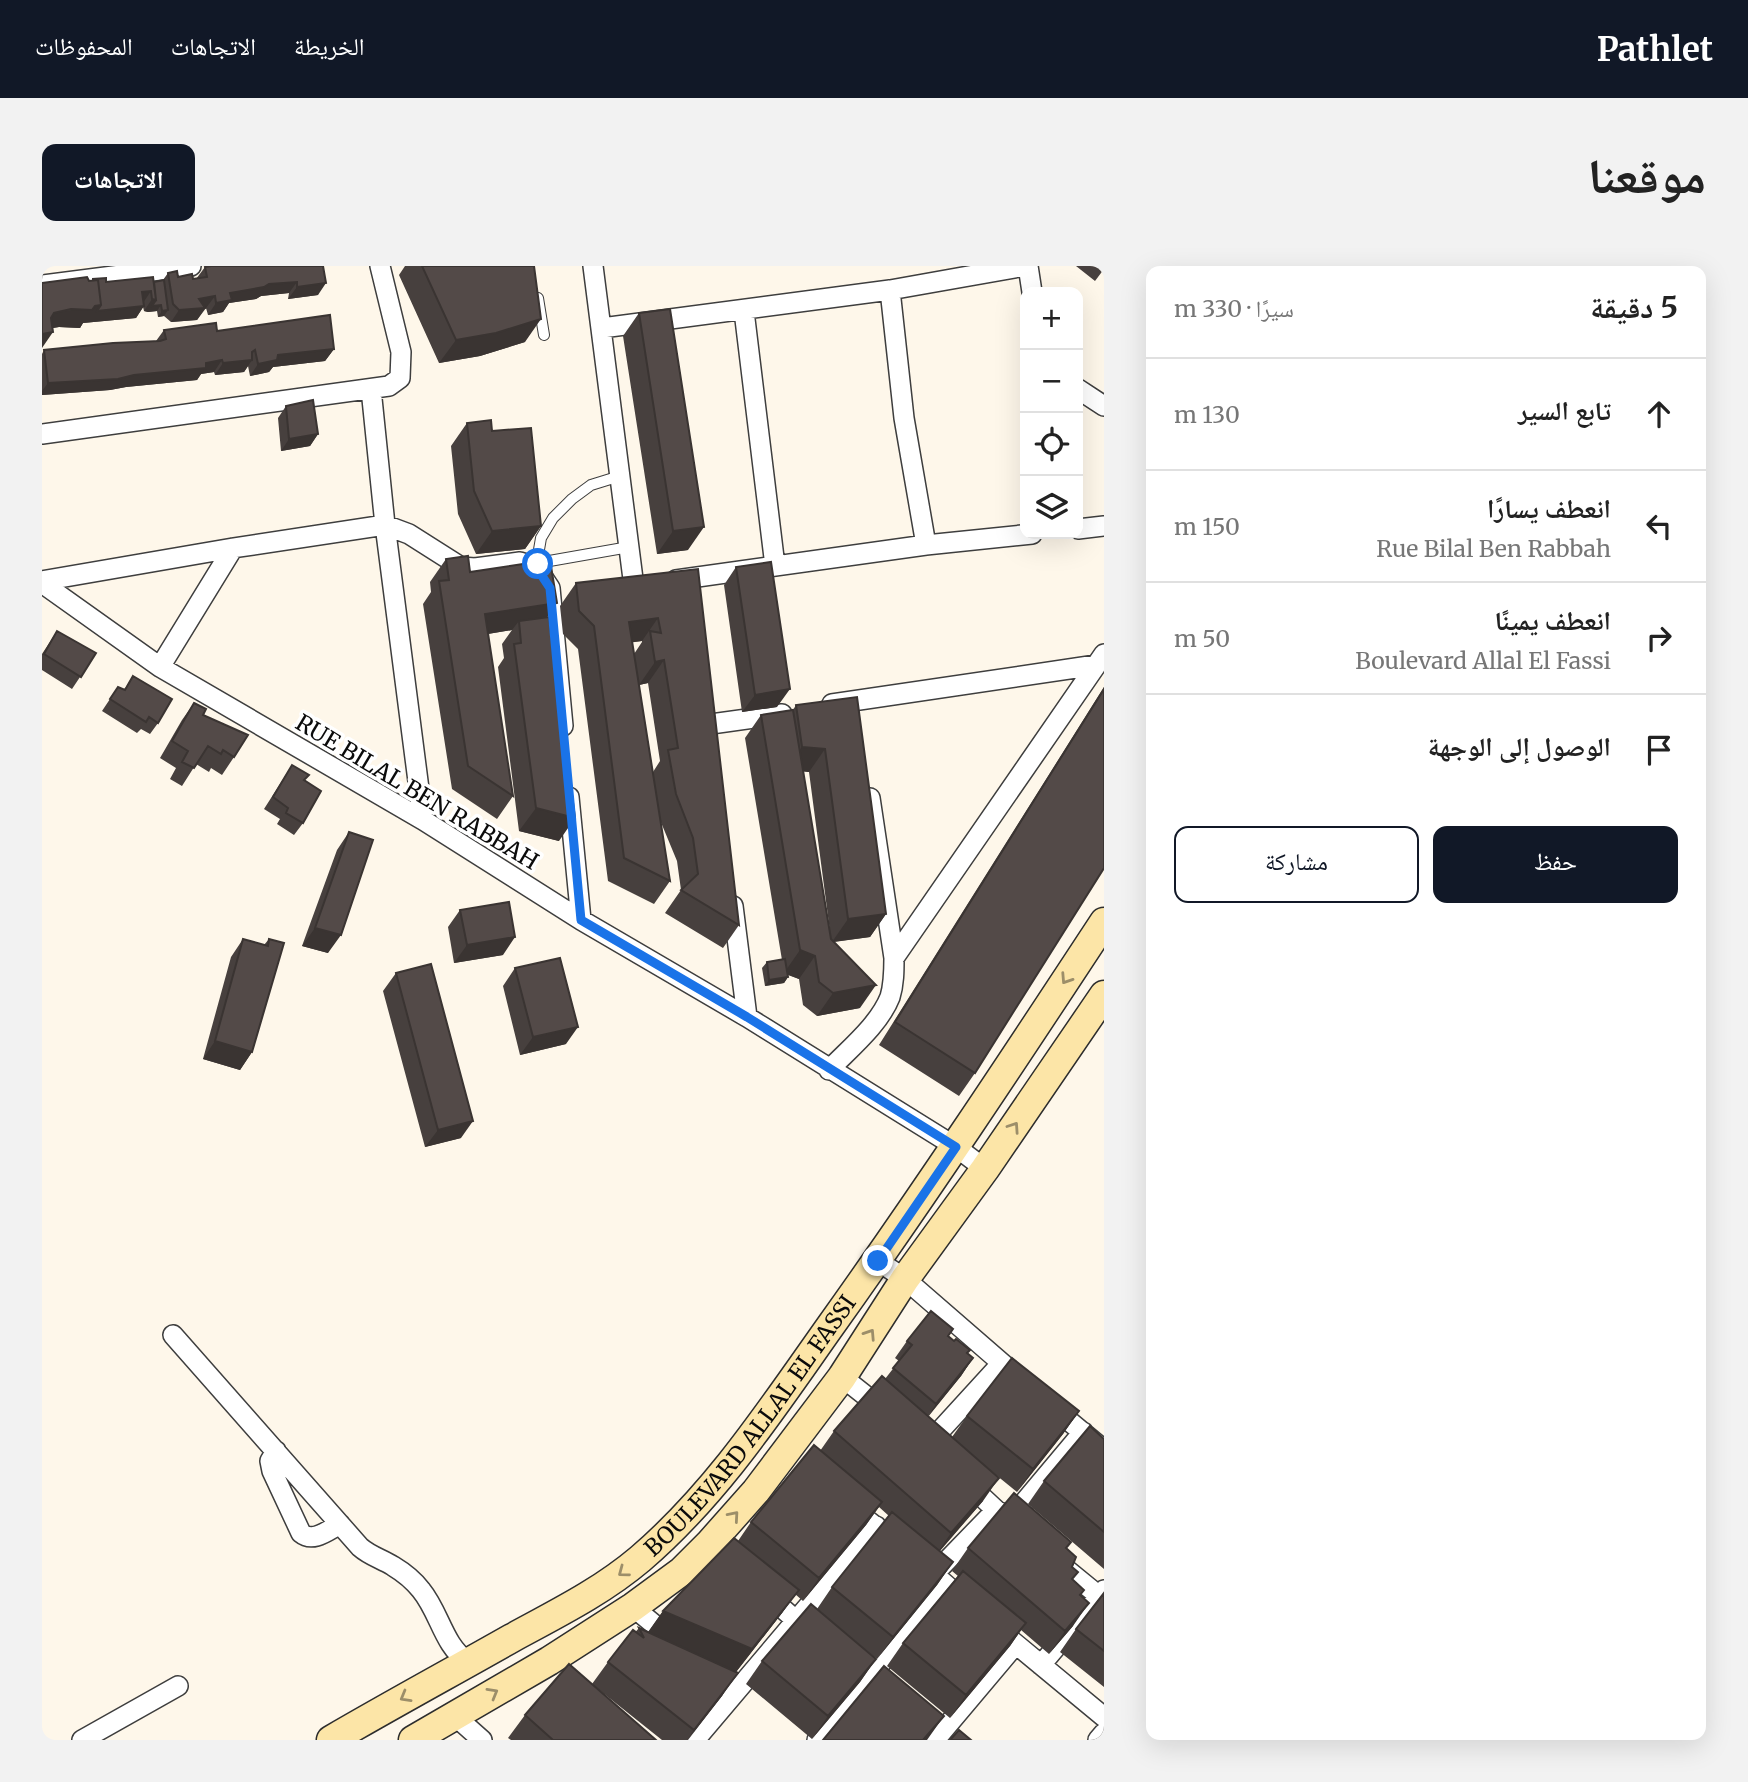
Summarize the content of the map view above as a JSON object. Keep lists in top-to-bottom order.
{
  "streets": {
    "main road": ["BOULEVARD ALLAL EL FASSI"],
    "street": ["RUE BILAL BEN RABBAH"]
  },
  "crossings": [
    ["RUE BILAL BEN RABBAH", "BOULEVARD ALLAL EL FASSI"]
  ],
  "page": {
    "header": "Pathlet",
    "nav": ["الخريطة", "الاتجاهات", "المحفوظات"],
    "title": "موقعنا",
    "buttons": [
      "الاتجاهات",
      ["حفظ", "مشاركة"]
    ],
    "heading": ["5 دقيقة", "سيرًا · 330 m"],
    "map_buttons": ["+", "−"],
    "list": [
      ["تابع السير", "130 m"],
      ["انعطف يسارًا", "Rue Bilal Ben Rabbah", "150 m"],
      ["انعطف يمينًا", "Boulevard Allal El Fassi", "50 m"],
      "الوصول إلى الوجهة"
    ]
  }
}
